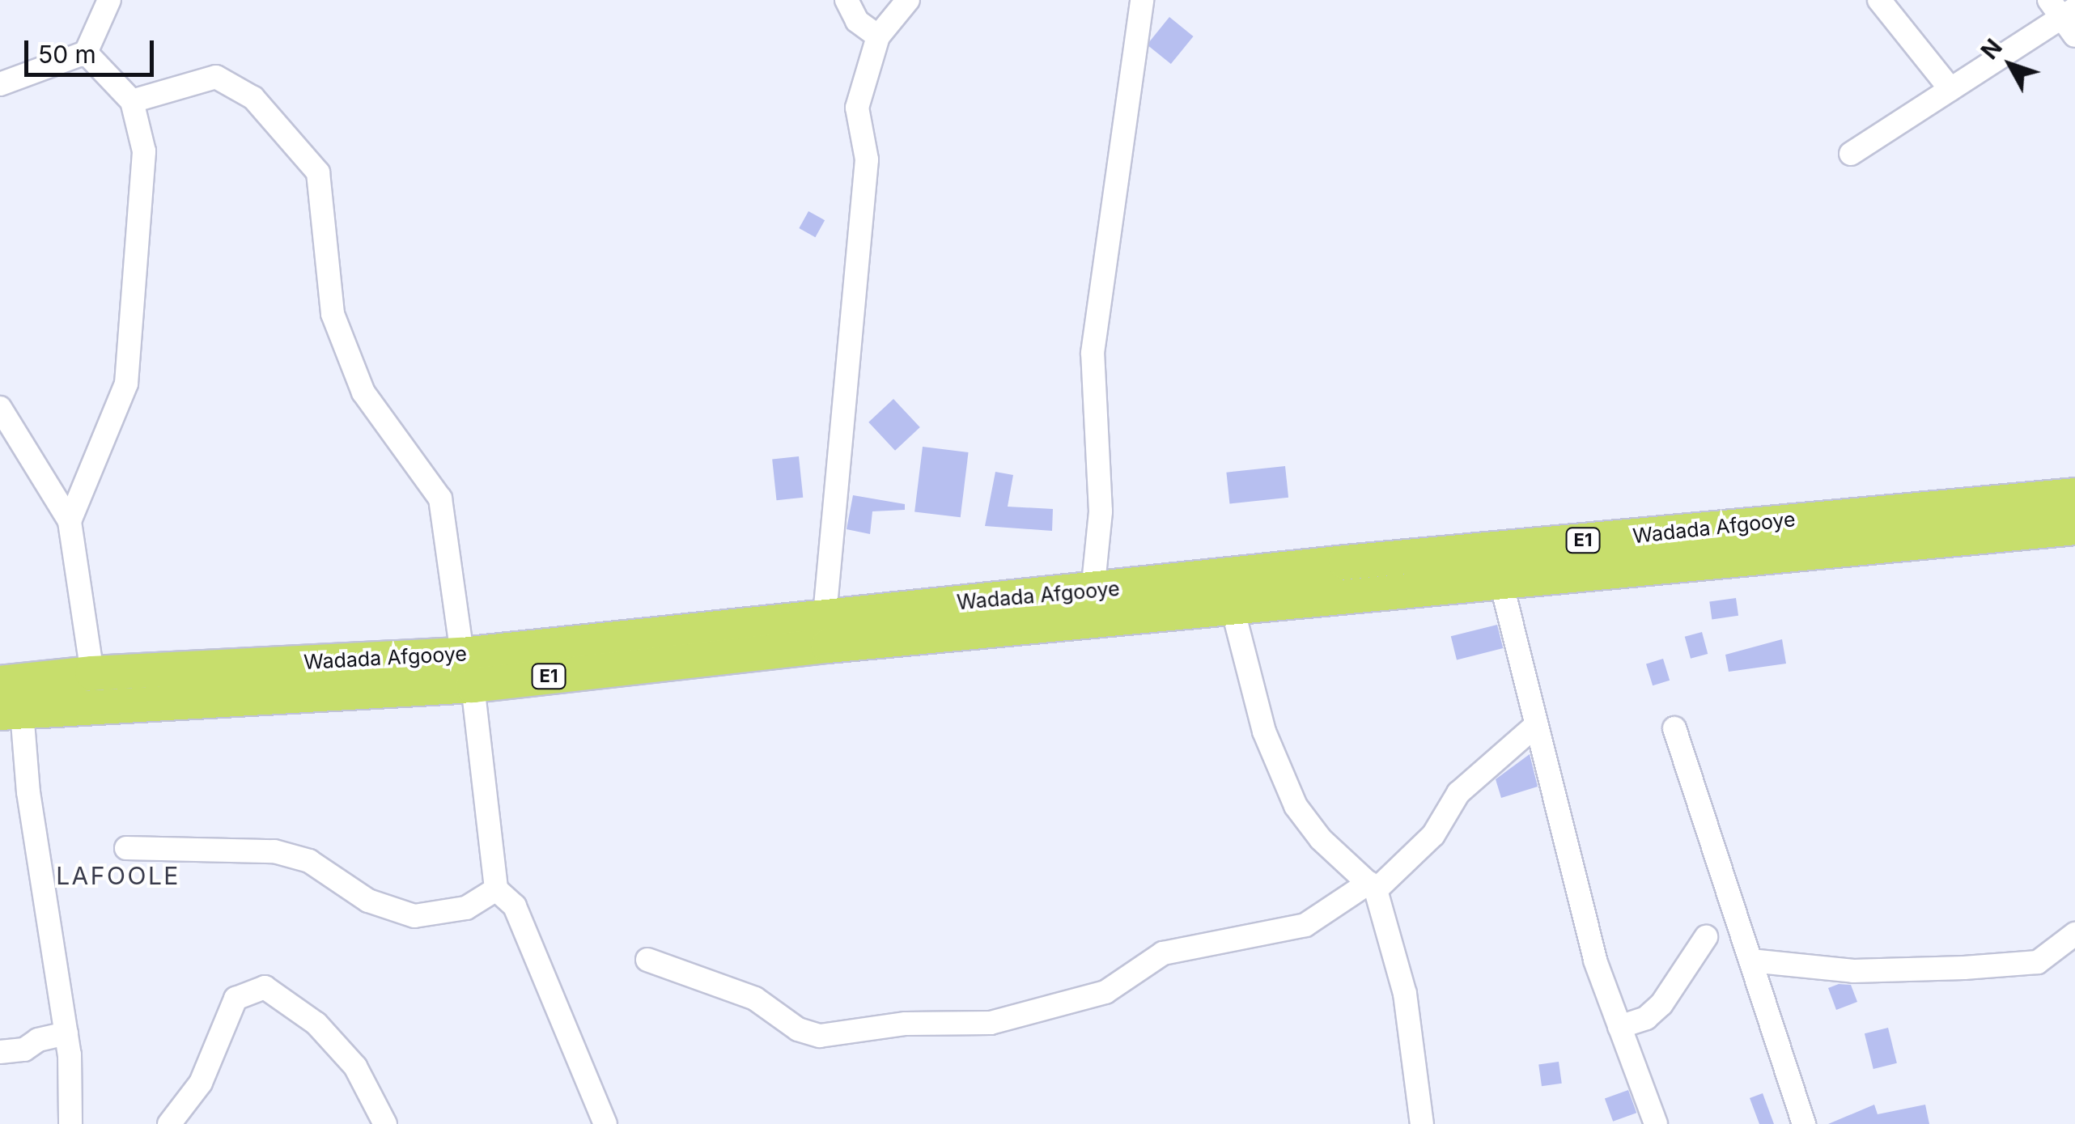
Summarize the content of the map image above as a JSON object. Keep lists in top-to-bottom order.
{
  "streets": {
    "highway": ["Wadada Afgooye", "E1"]
  },
  "districts": ["LAFOOLE"],
  "scale_bar": "50 m",
  "north": "top left"
}
